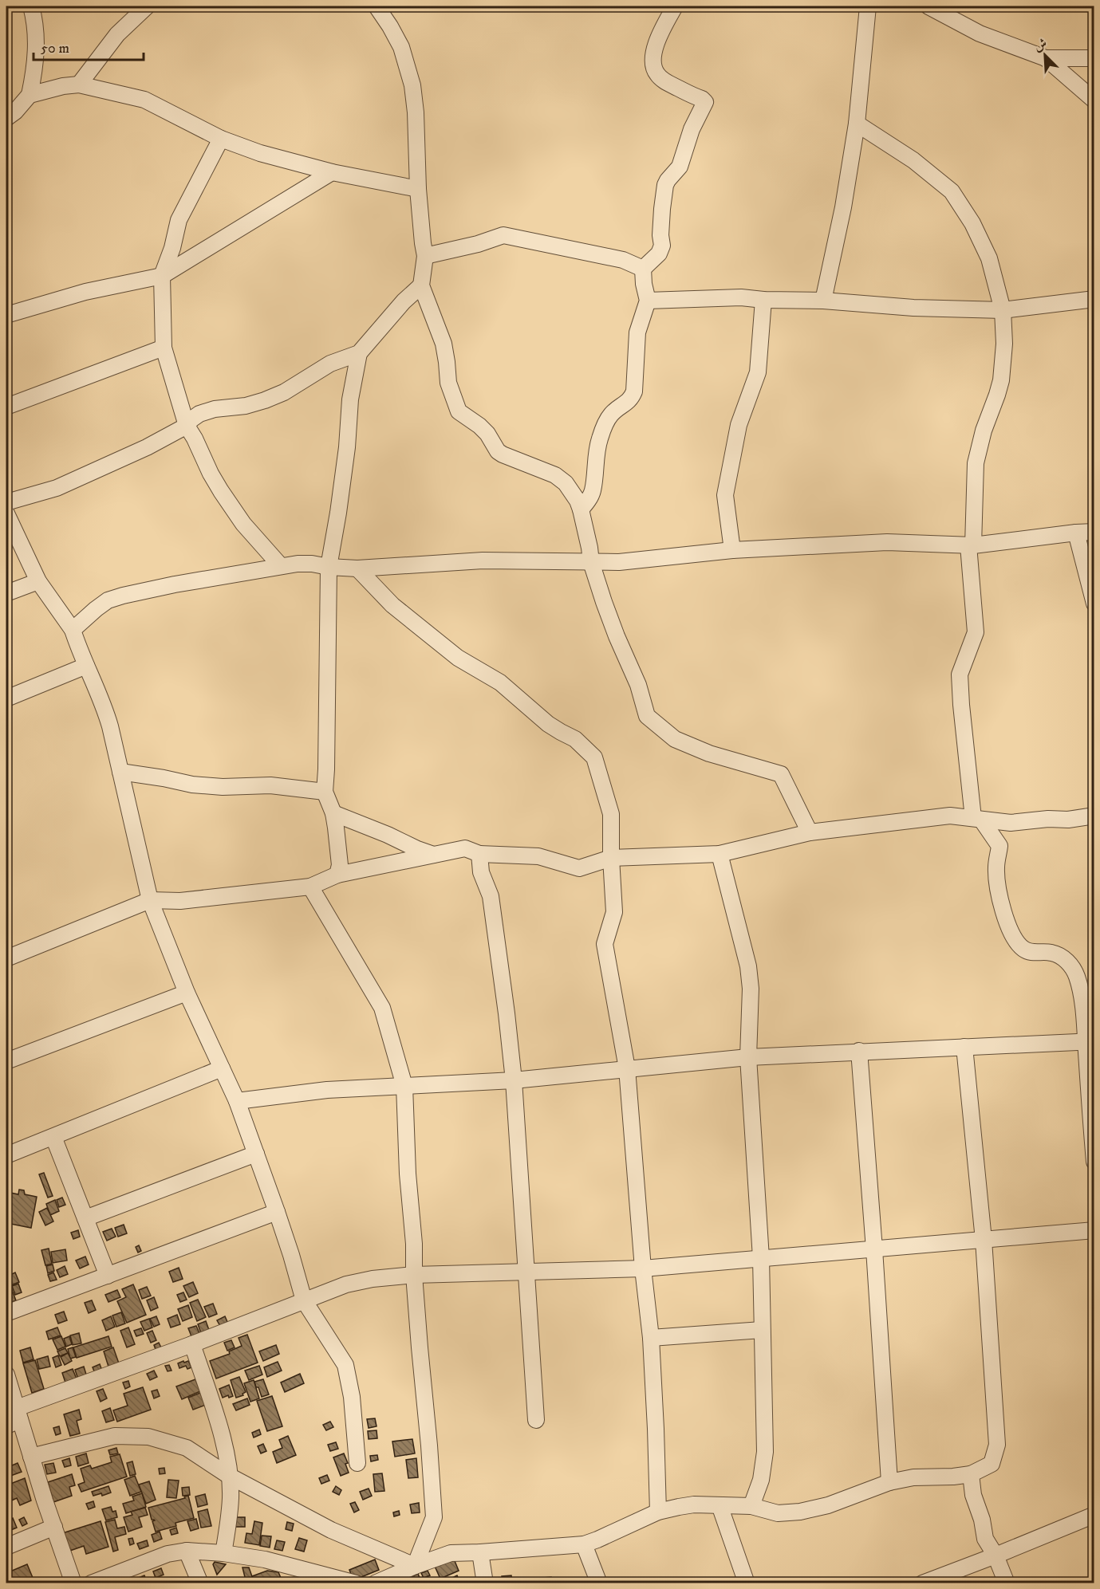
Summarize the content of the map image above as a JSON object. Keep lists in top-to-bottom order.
{
  "scale_bar": "50 m",
  "north": "top left"
}
